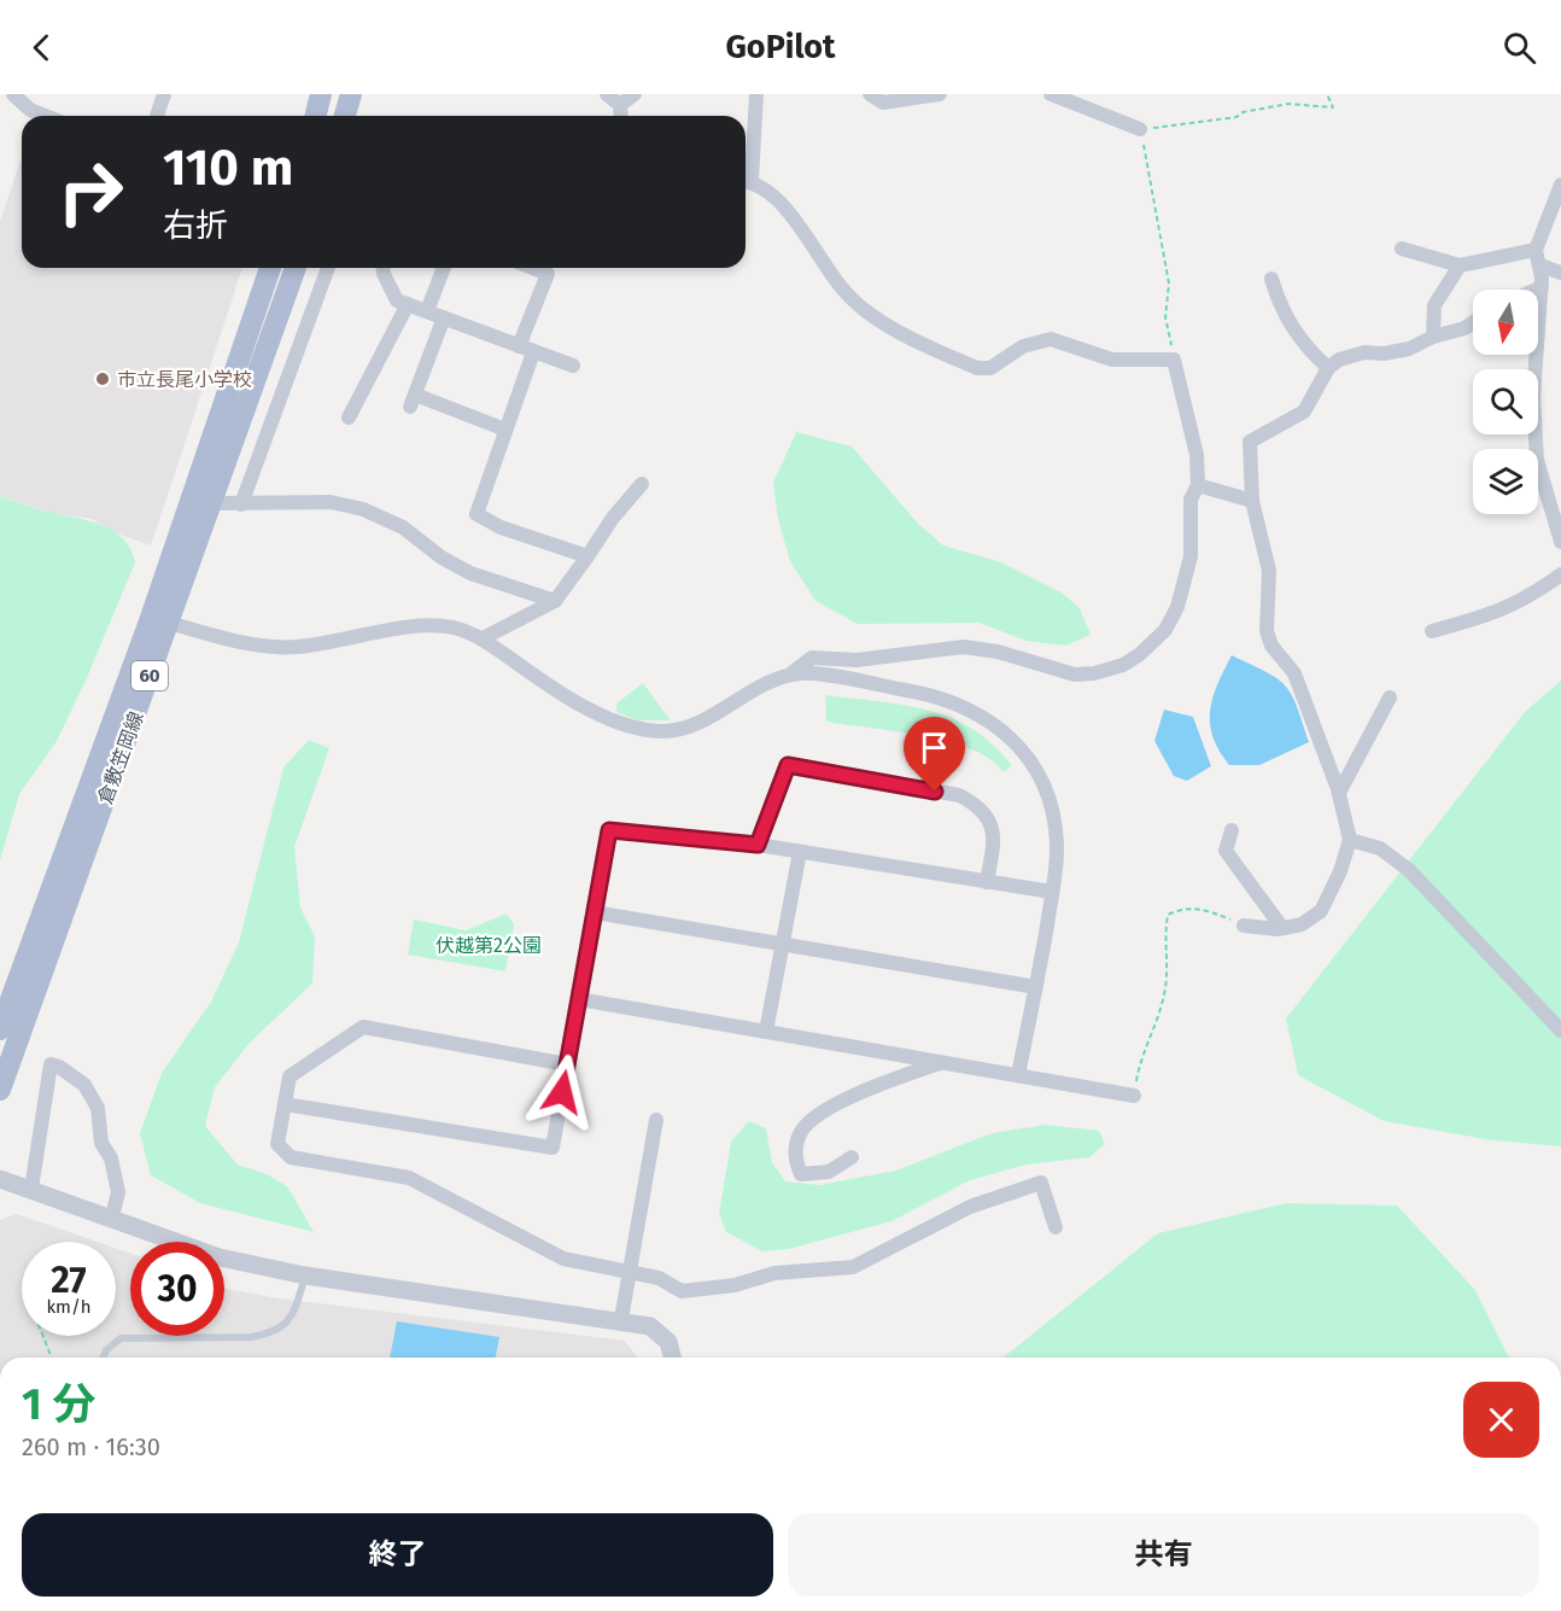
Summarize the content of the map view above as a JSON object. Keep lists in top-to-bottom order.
{
  "streets": {
    "main road": ["60", "倉敷笠岡線"]
  },
  "parks": ["伏越第2公園"],
  "places": ["市立長尾小学校"],
  "north": "bottom",
  "page": {
    "header": "GoPilot",
    "turn": ["110 m", "右折"],
    "speed": "27 km/h",
    "limit": "30",
    "heading": ["1 分", "260 m · 16:30"],
    "buttons": ["終了", "共有"]
  }
}
